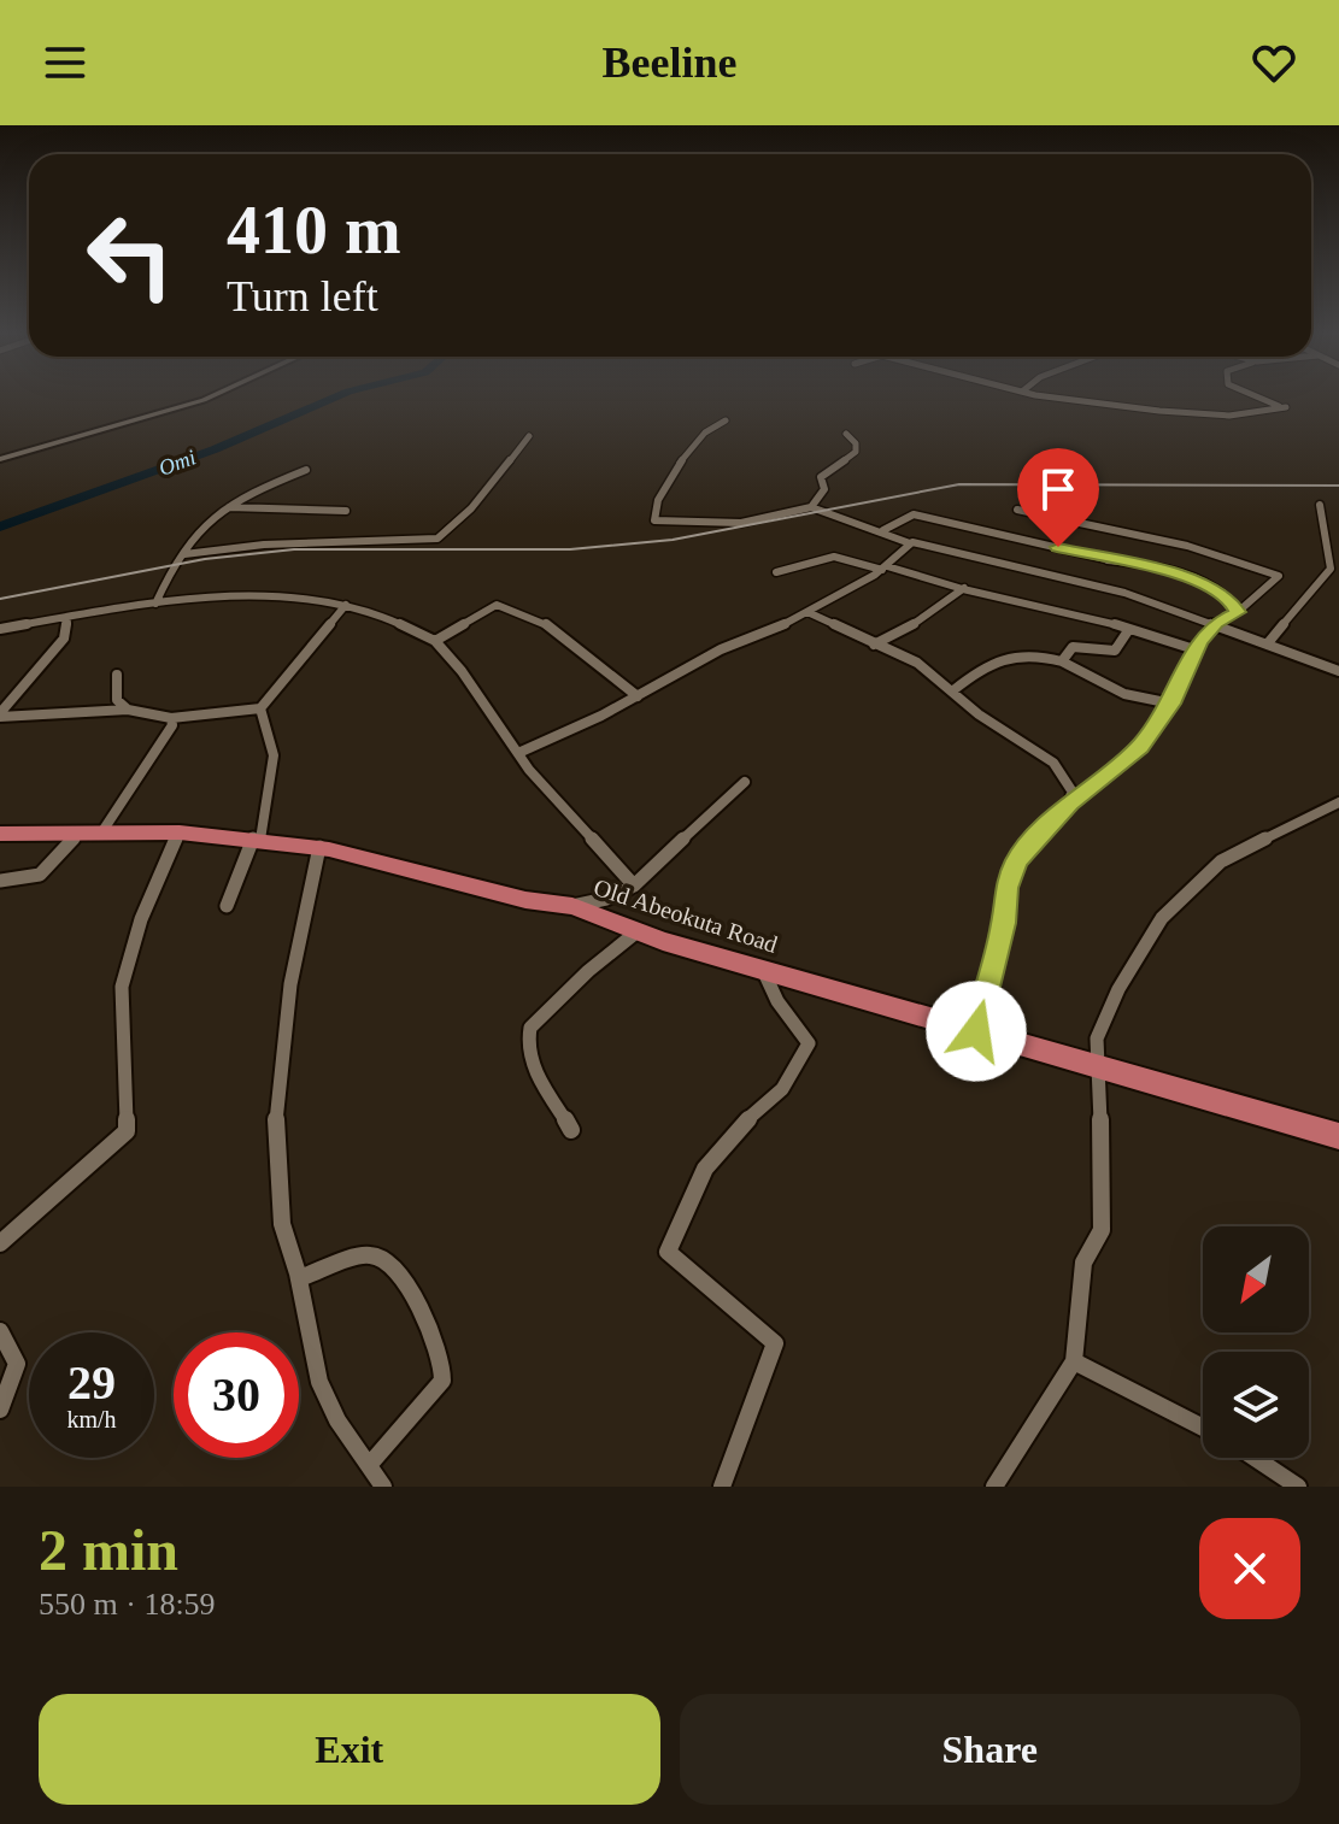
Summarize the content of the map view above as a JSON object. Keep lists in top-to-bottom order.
{
  "streets": {
    "highway": ["Old Abeokuta Road"]
  },
  "water": ["Omi"],
  "north": "bottom left",
  "page": {
    "header": "Beeline",
    "turn": ["410 m", "Turn left"],
    "speed": "29 km/h",
    "limit": "30",
    "heading": ["2 min", "550 m · 18:59"],
    "buttons": ["Exit", "Share"]
  }
}
